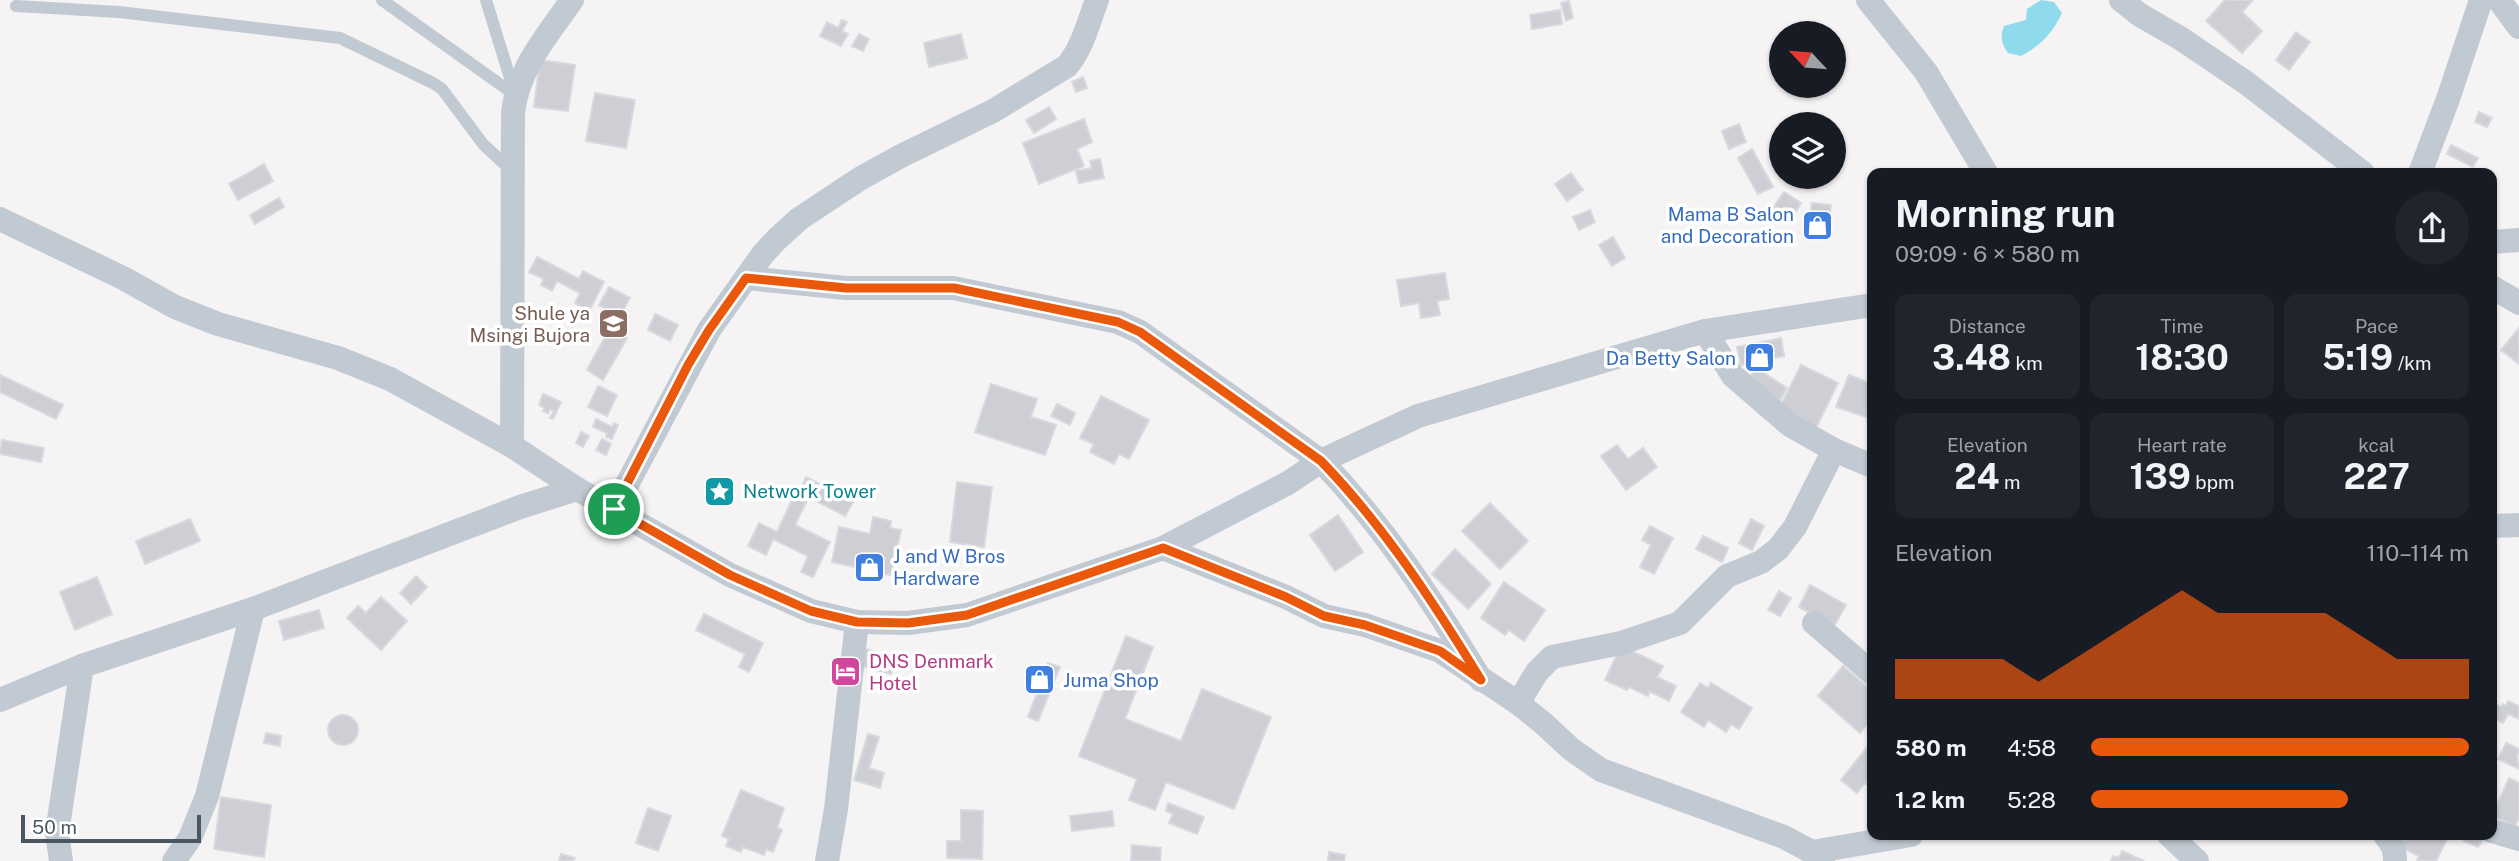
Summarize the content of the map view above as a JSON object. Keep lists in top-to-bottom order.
{
  "places": {
    "shop": [
      "Mama B Salon and Decoration",
      "Da Betty Salon",
      "J and W Bros Hardware",
      "Juma Shop"
    ],
    "school or university": ["Shule ya Msingi Bujora"],
    "place": ["Network Tower"],
    "hotel": ["DNS Denmark Hotel"]
  },
  "scale_bar": "50 m",
  "north": "top left",
  "page": {
    "heading": ["Morning run", "09:09 · 6 × 580 m"],
    "stats": [
      ["Distance", "3.48 km"],
      ["Time", "18:30"],
      ["Pace", "5:19 /km"],
      ["Elevation", "24 m"],
      ["Heart rate", "139 bpm"],
      ["kcal", "227"]
    ],
    "chart": ["Elevation", "110–114 m"],
    "list": [
      {
        "name": "580 m",
        "note": "4:58"
      },
      {
        "name": "1.2 km",
        "note": "5:28"
      }
    ],
    "scale": "50 m"
  }
}
